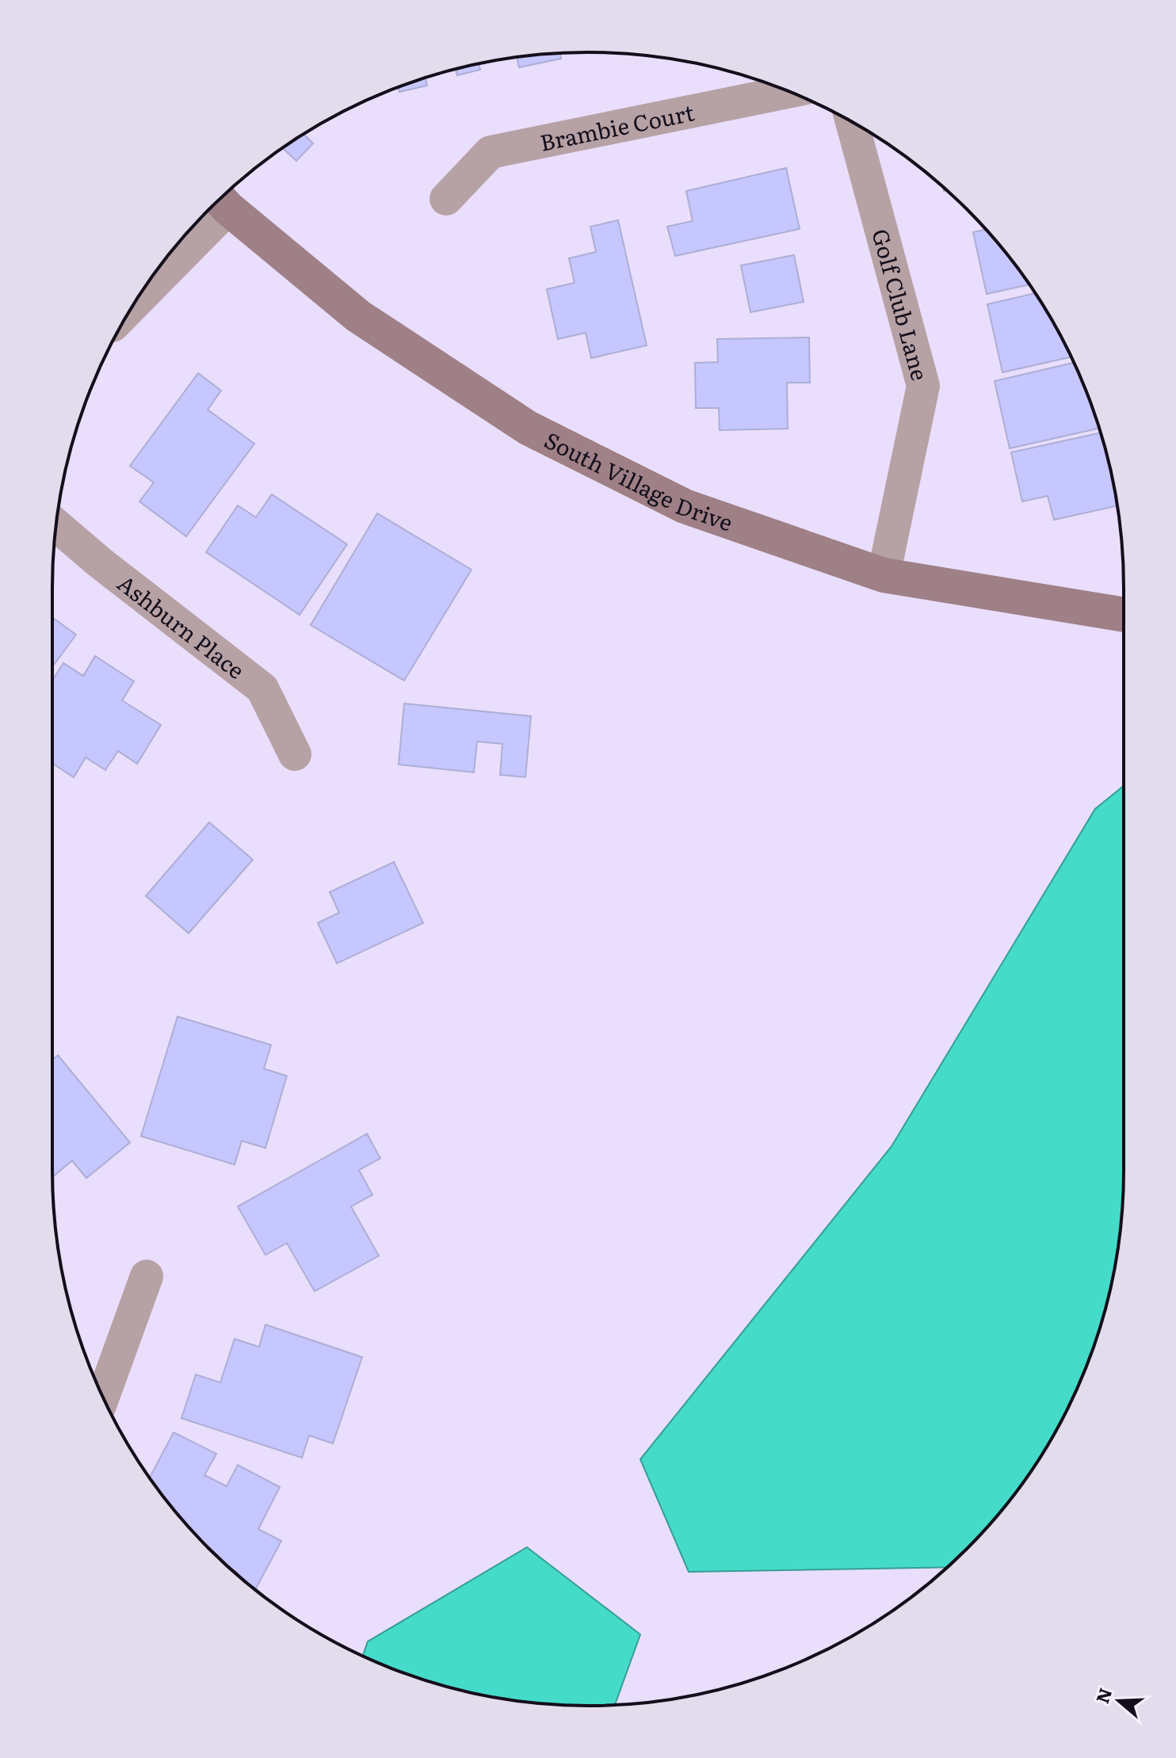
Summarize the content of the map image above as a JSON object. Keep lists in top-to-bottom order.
{
  "streets": {
    "street": [
      "Brambie Court",
      "Golf Club Lane",
      "South Village Drive",
      "Ashburn Place"
    ]
  },
  "crossings": [
    ["Golf Club Lane", "South Village Drive"]
  ],
  "north": "left"
}
